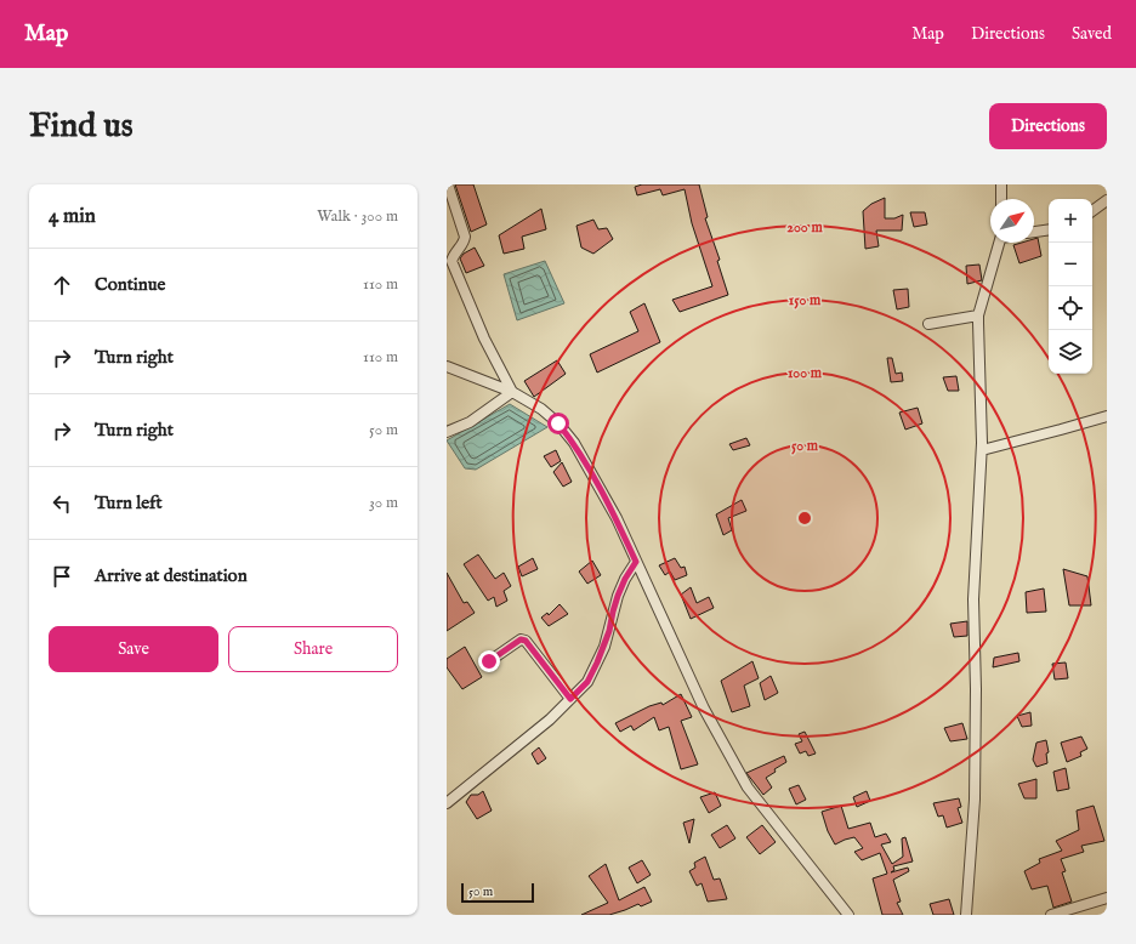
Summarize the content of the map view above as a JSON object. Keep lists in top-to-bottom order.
{
  "scale_bar": "50 m",
  "north": "top right",
  "page": {
    "header": "Map",
    "nav": ["Map", "Directions", "Saved"],
    "buttons": [
      "Directions",
      ["Save", "Share"]
    ],
    "title": "Find us",
    "heading": ["4 min", "Walk · 300 m"],
    "map_buttons": ["+", "−"],
    "list": [
      ["Continue", "110 m"],
      ["Turn right", "110 m"],
      ["Turn right", "50 m"],
      ["Turn left", "30 m"],
      "Arrive at destination"
    ],
    "scale": "50 m"
  },
  "rings": [
    "200 m",
    "150 m",
    "100 m",
    "50 m"
  ]
}
